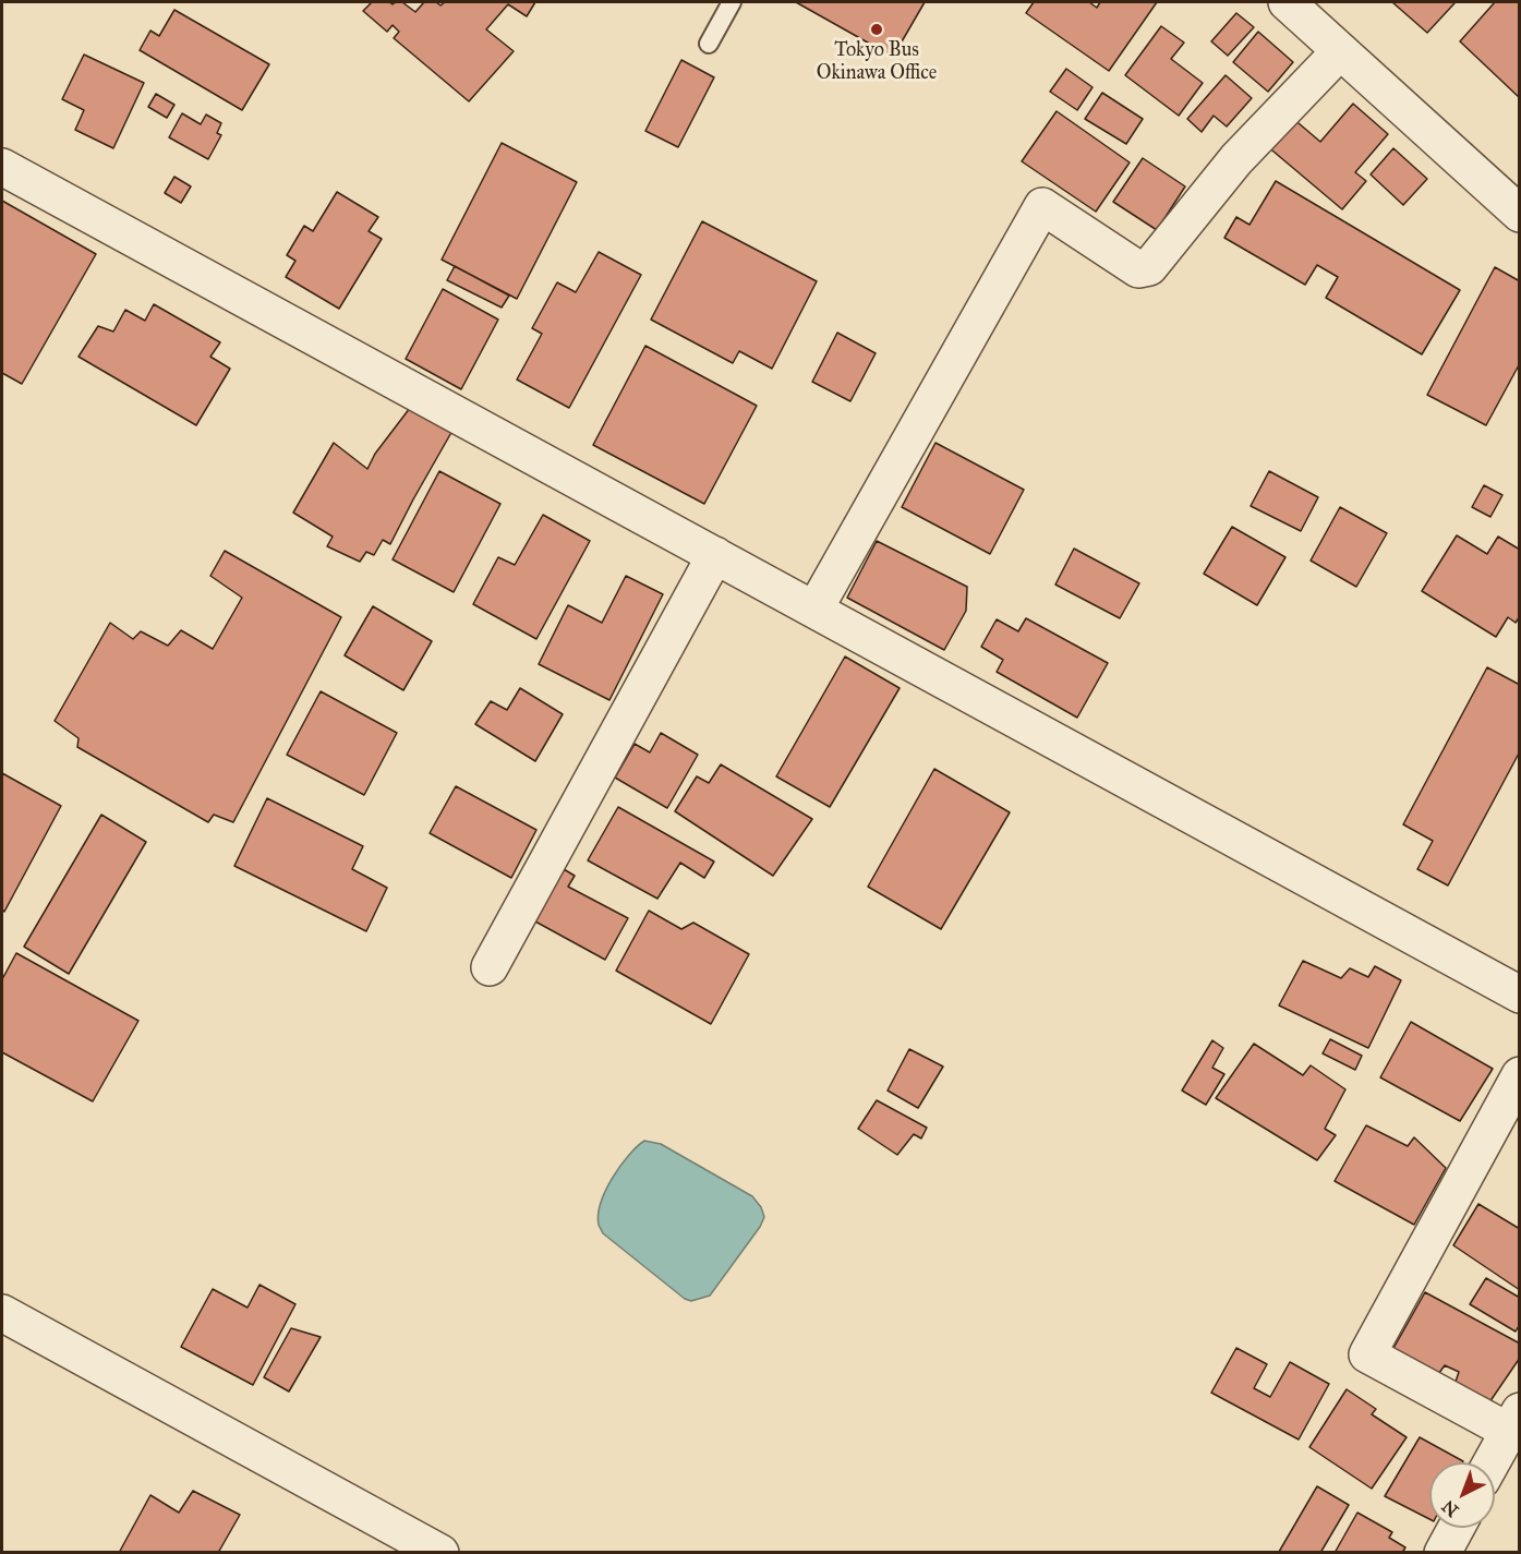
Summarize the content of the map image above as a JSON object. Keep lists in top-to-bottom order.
{
  "places": ["Tokyo Bus Okinawa Office"],
  "north": "bottom left"
}
